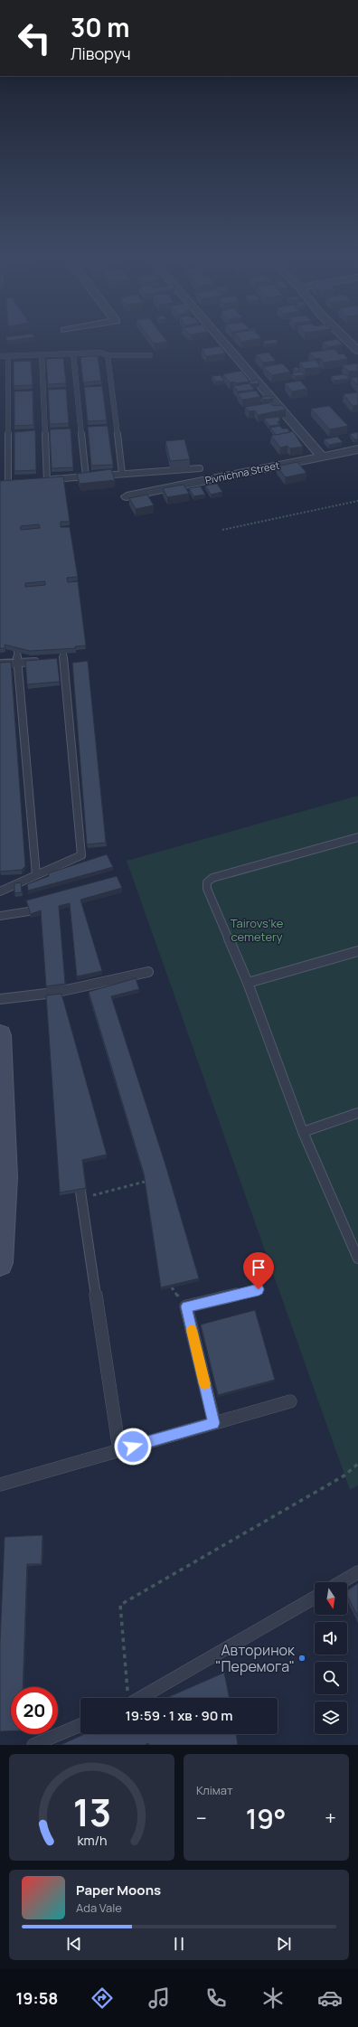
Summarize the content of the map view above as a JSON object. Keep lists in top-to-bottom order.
{
  "streets": {
    "street": ["Pivnichna Street"]
  },
  "parks": ["Tairovs'ke cemetery"],
  "places": ["Авторинок \"Перемога\""],
  "north": "bottom",
  "page": {
    "turn": ["30 m", "Ліворуч"],
    "limit": "20",
    "trip": "19:59 · 1 хв · 90 m",
    "tile": "Клімат",
    "heat": ["−", "19°", "+"],
    "song": ["Paper Moons", "Ada Vale"],
    "tabs": "19:58",
    "gauge": ["13", "km/h"]
  }
}
